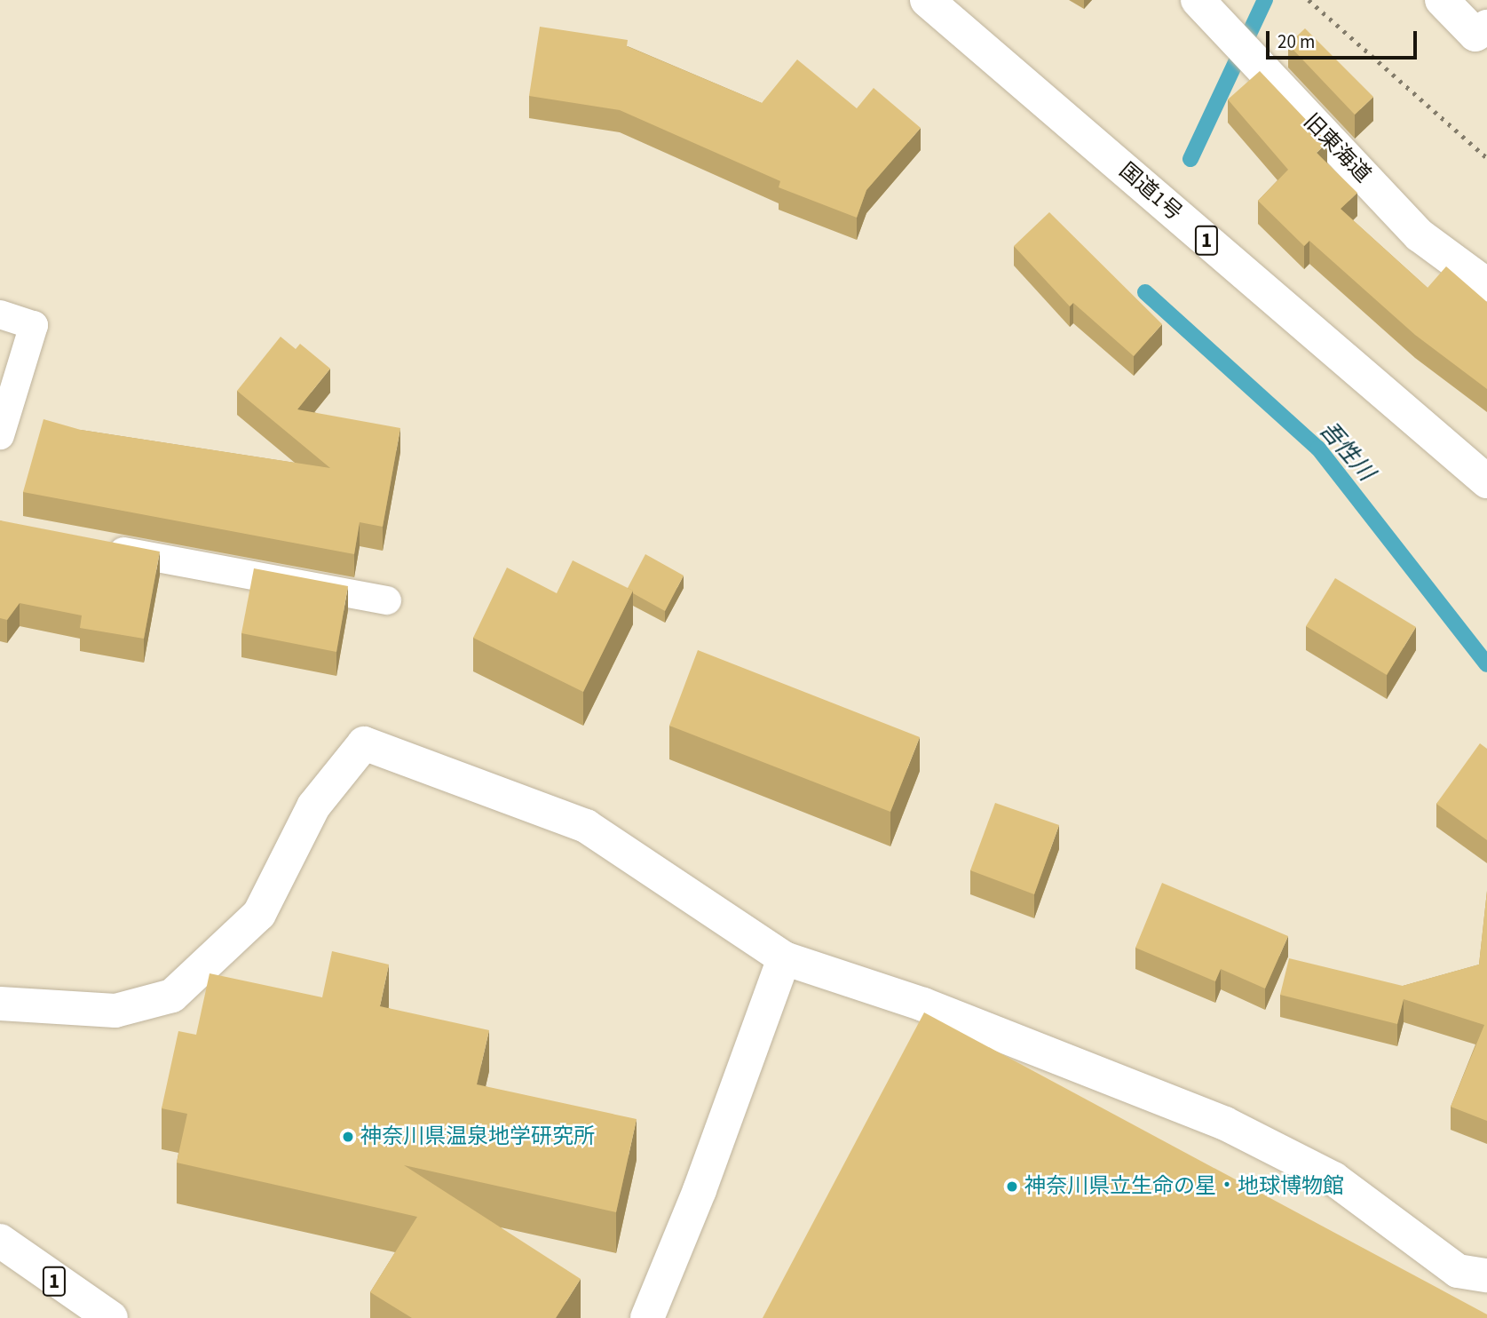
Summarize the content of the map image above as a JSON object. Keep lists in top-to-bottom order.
{
  "streets": {
    "main road": ["旧東海道", "国道1号", "1"]
  },
  "water": ["吾性川"],
  "places": ["神奈川県温泉地学研究所", "神奈川県立生命の星・地球博物館"],
  "scale_bar": "20 m"
}
